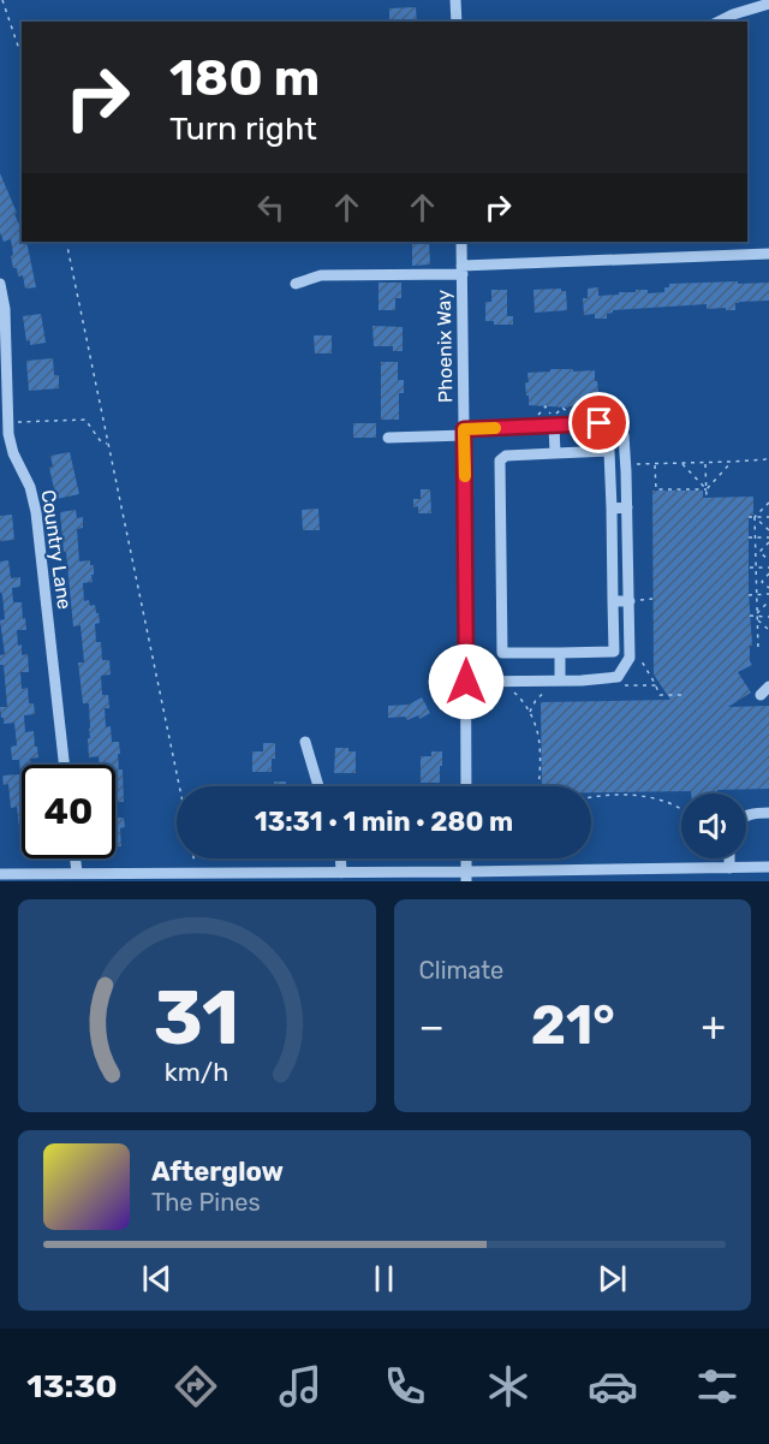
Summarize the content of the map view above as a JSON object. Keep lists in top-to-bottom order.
{
  "streets": {
    "street": ["Phoenix Way", "Country Lane"]
  },
  "page": {
    "turn": ["180 m", "Turn right"],
    "limit": "40",
    "trip": "13:31 · 1 min · 280 m",
    "tile": "Climate",
    "heat": ["−", "21°", "+"],
    "song": ["Afterglow", "The Pines"],
    "tabs": "13:30",
    "gauge": ["31", "km/h"]
  }
}
